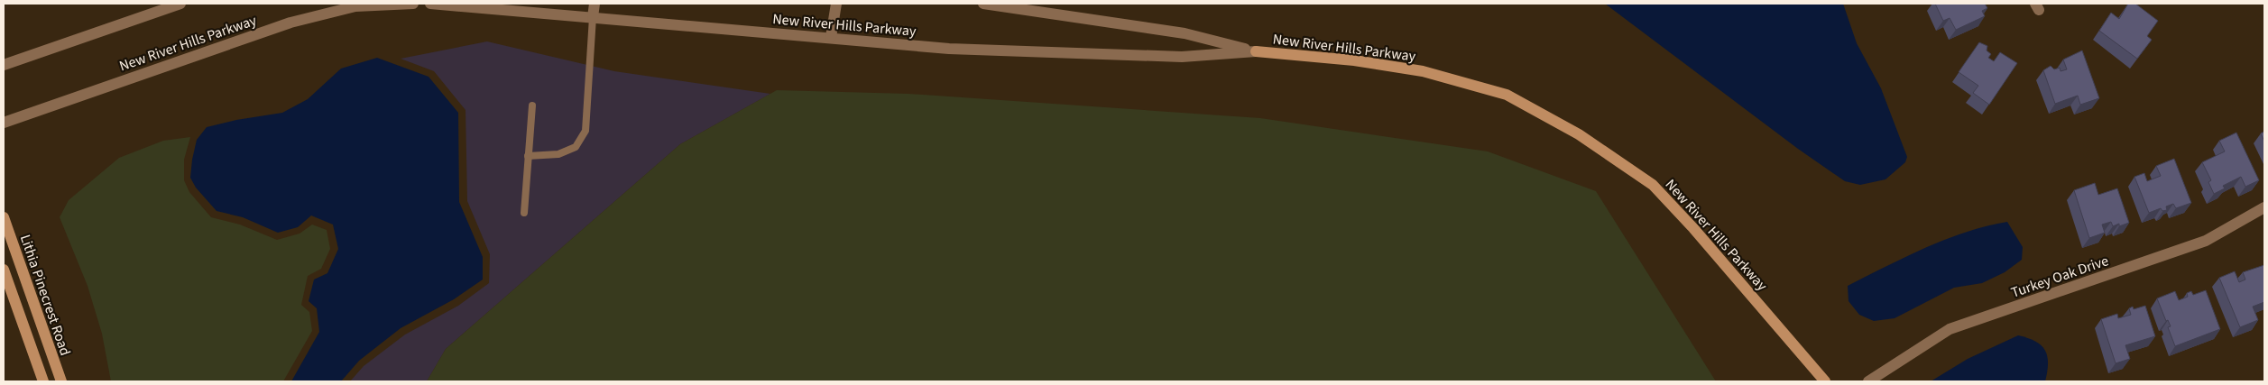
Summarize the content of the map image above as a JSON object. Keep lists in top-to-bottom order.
{
  "streets": {
    "street": ["New River Hills Parkway", "Turkey Oak Drive", "Lithia Pinecrest Road"]
  }
}
